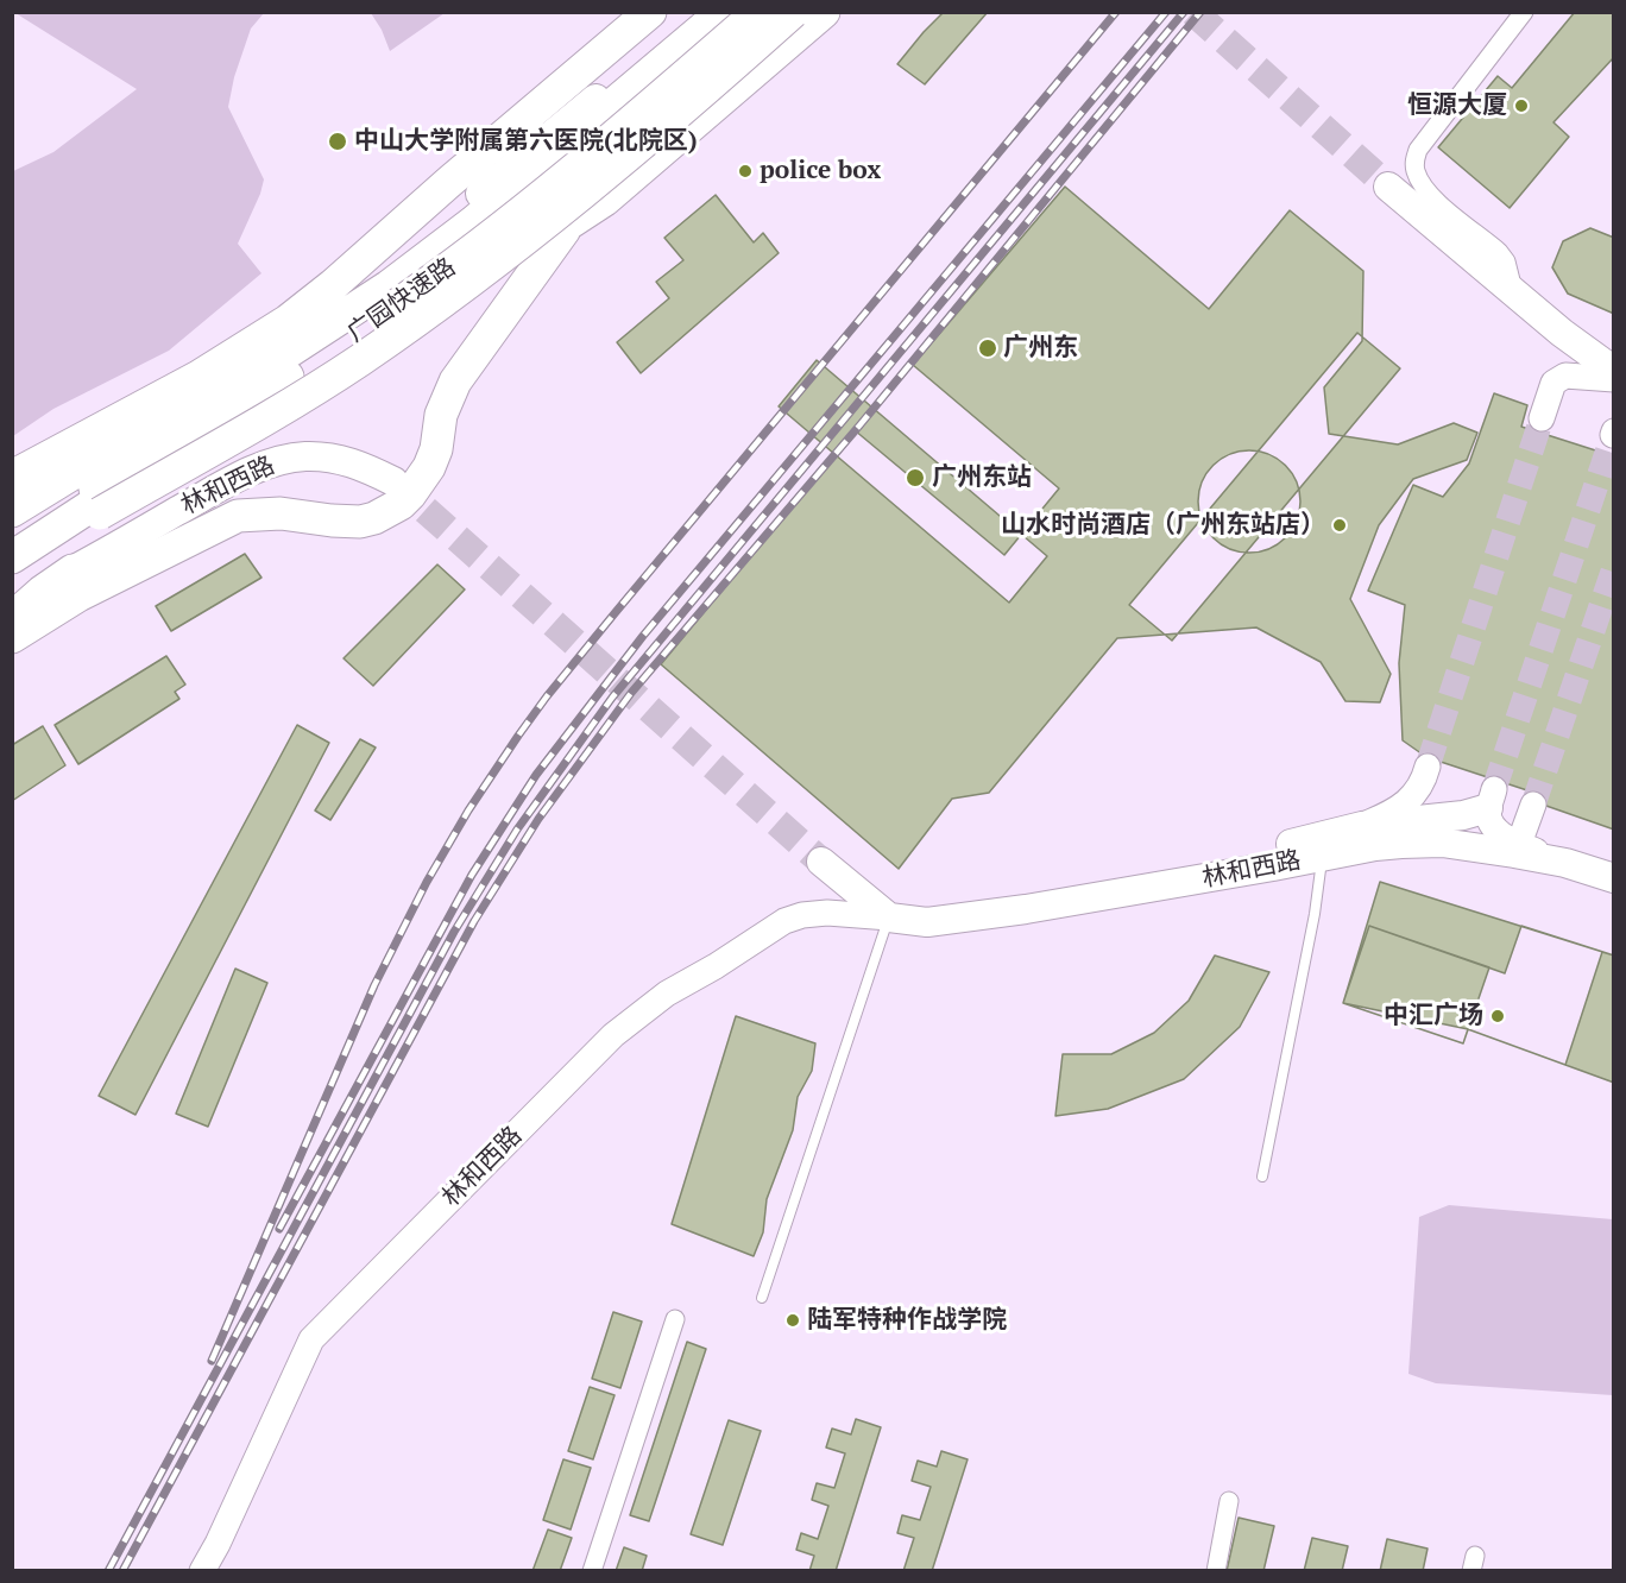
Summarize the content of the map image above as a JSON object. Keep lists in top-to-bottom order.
{
  "streets": {
    "highway": ["广园快速路"],
    "main road": ["林和西路"]
  },
  "places": [
    "恒源大厦",
    "中山大学附属第六医院(北院区)",
    "police box",
    "广州东",
    "广州东站",
    "山水时尚酒店（广州东站店）",
    "中汇广场",
    "陆军特种作战学院"
  ]
}
